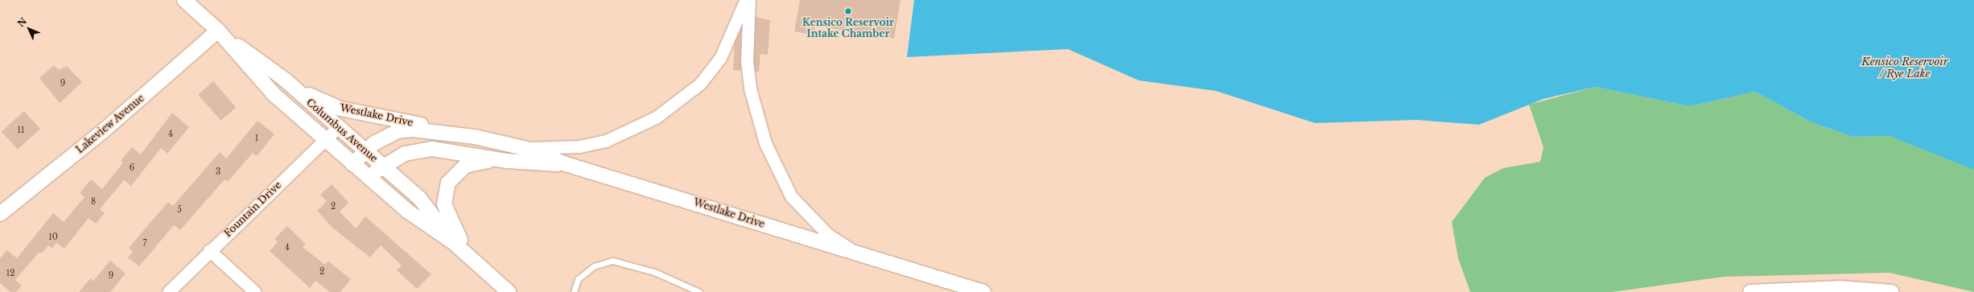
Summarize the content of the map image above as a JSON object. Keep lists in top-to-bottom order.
{
  "streets": {
    "street": [
      "Westlake Drive",
      "Lakeview Avenue",
      "Columbus Avenue",
      "Fountain Drive"
    ]
  },
  "crossings": [
    ["Westlake Drive", "Columbus Avenue"],
    ["Lakeview Avenue", "Columbus Avenue"],
    ["Columbus Avenue", "Fountain Drive"]
  ],
  "water": ["Kensico Reservoir / Rye Lake"],
  "places": ["Kensico Reservoir Intake Chamber"],
  "house_numbers": [
    "9",
    "11",
    "4",
    "1",
    "6",
    "3",
    "8",
    "2",
    "5",
    "10",
    "7",
    "4",
    "2",
    "12",
    "9"
  ],
  "north": "top left"
}
